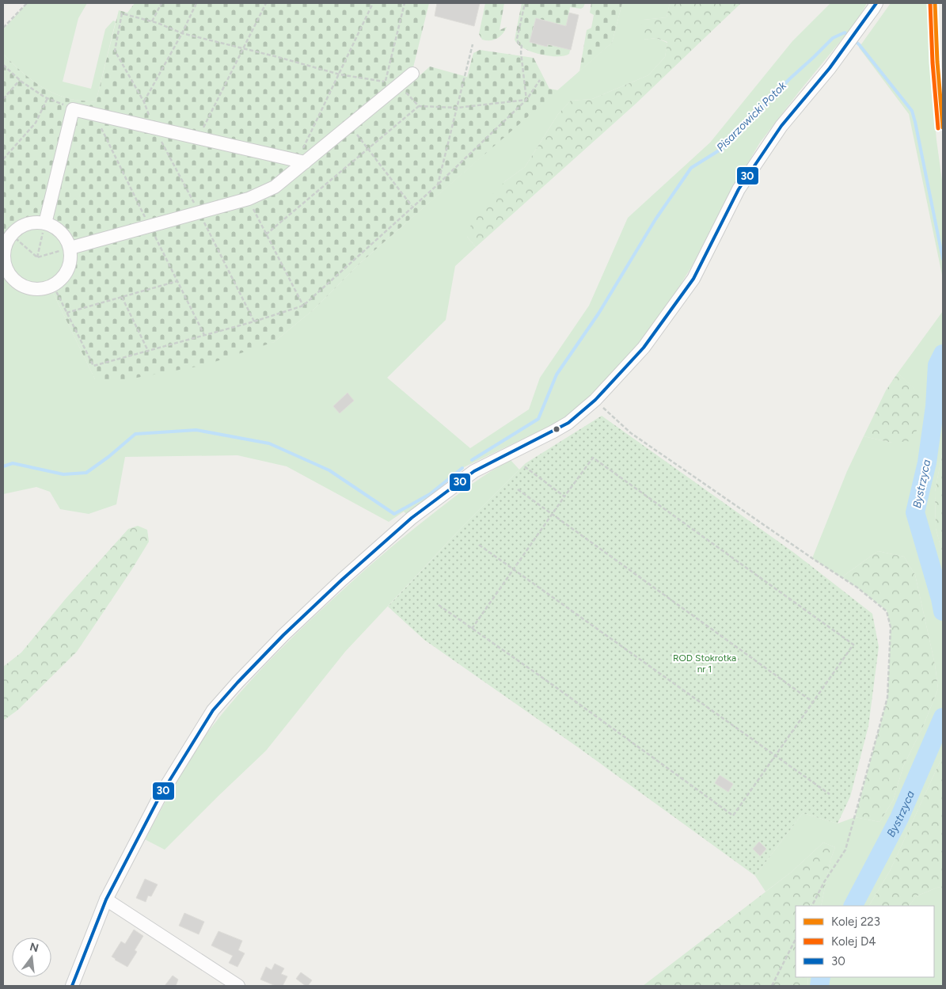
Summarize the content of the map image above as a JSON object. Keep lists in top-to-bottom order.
{
  "water": ["Pisarzowicki Potok", "Bystrzyca"],
  "parks": ["ROD Stokrotka nr 1"],
  "lines": ["rail line 223", "rail line D4", "transit line 30"],
  "legend": ["Kolej 223", "Kolej D4", "30"],
  "north": "top"
}
